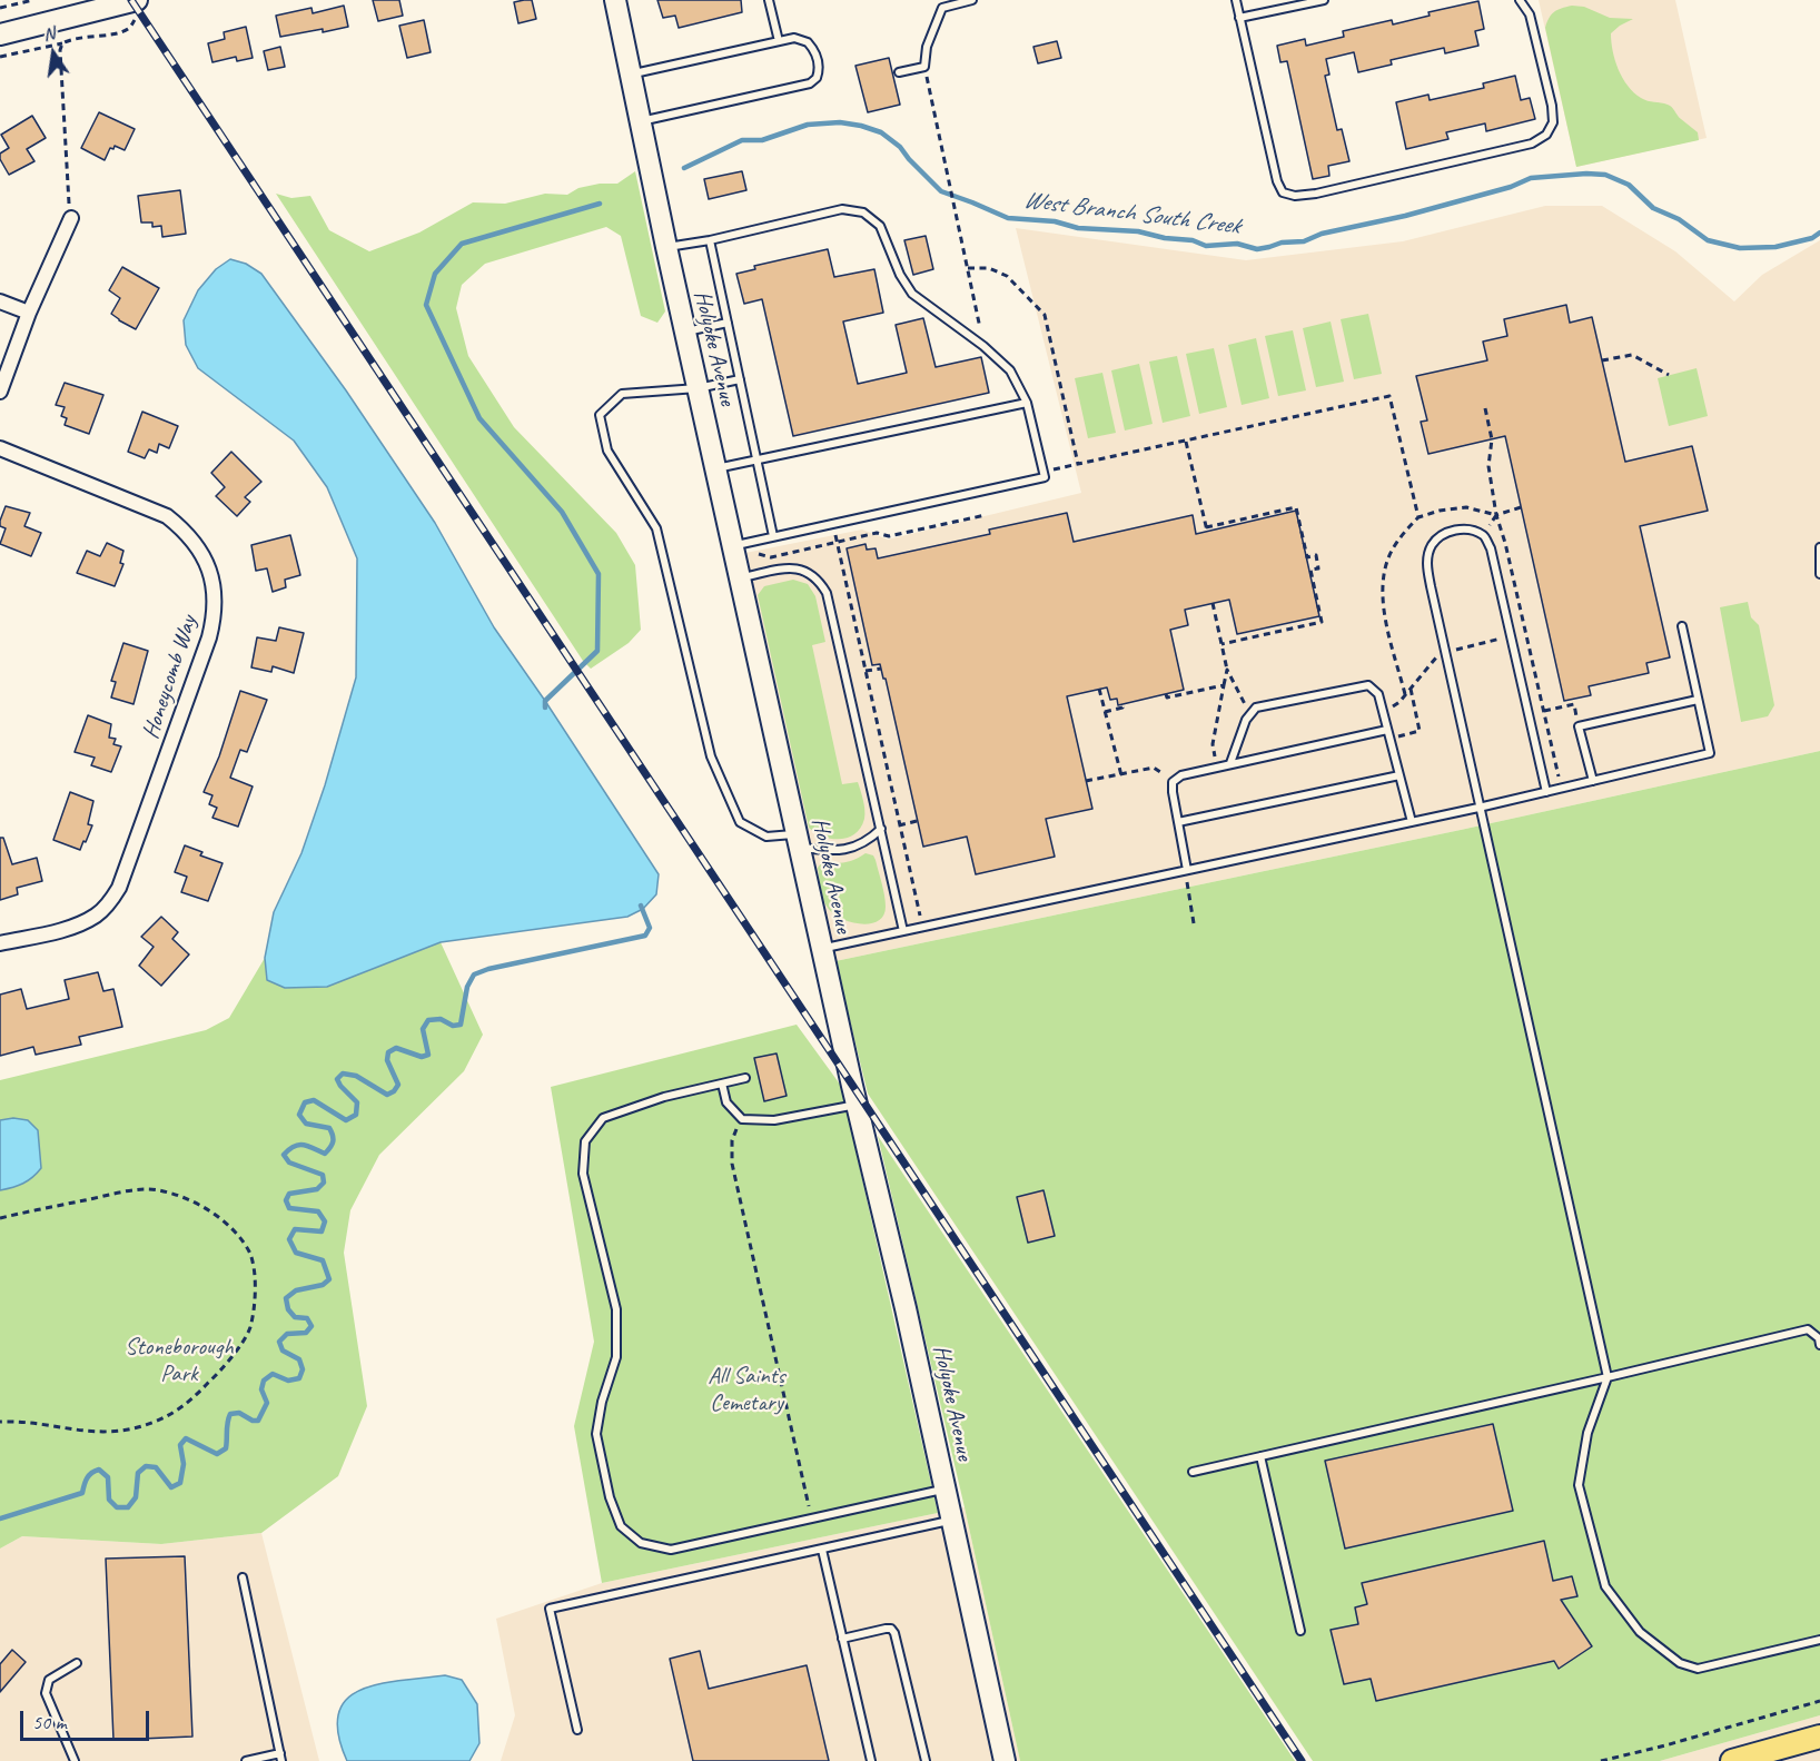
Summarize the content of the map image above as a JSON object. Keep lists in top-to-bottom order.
{
  "streets": {
    "street": ["Holyoke Avenue", "Honeycomb Way"]
  },
  "water": ["West Branch South Creek"],
  "parks": ["Stoneborough Park", "All Saints Cemetary"],
  "scale_bar": "50 m",
  "north": "top"
}
